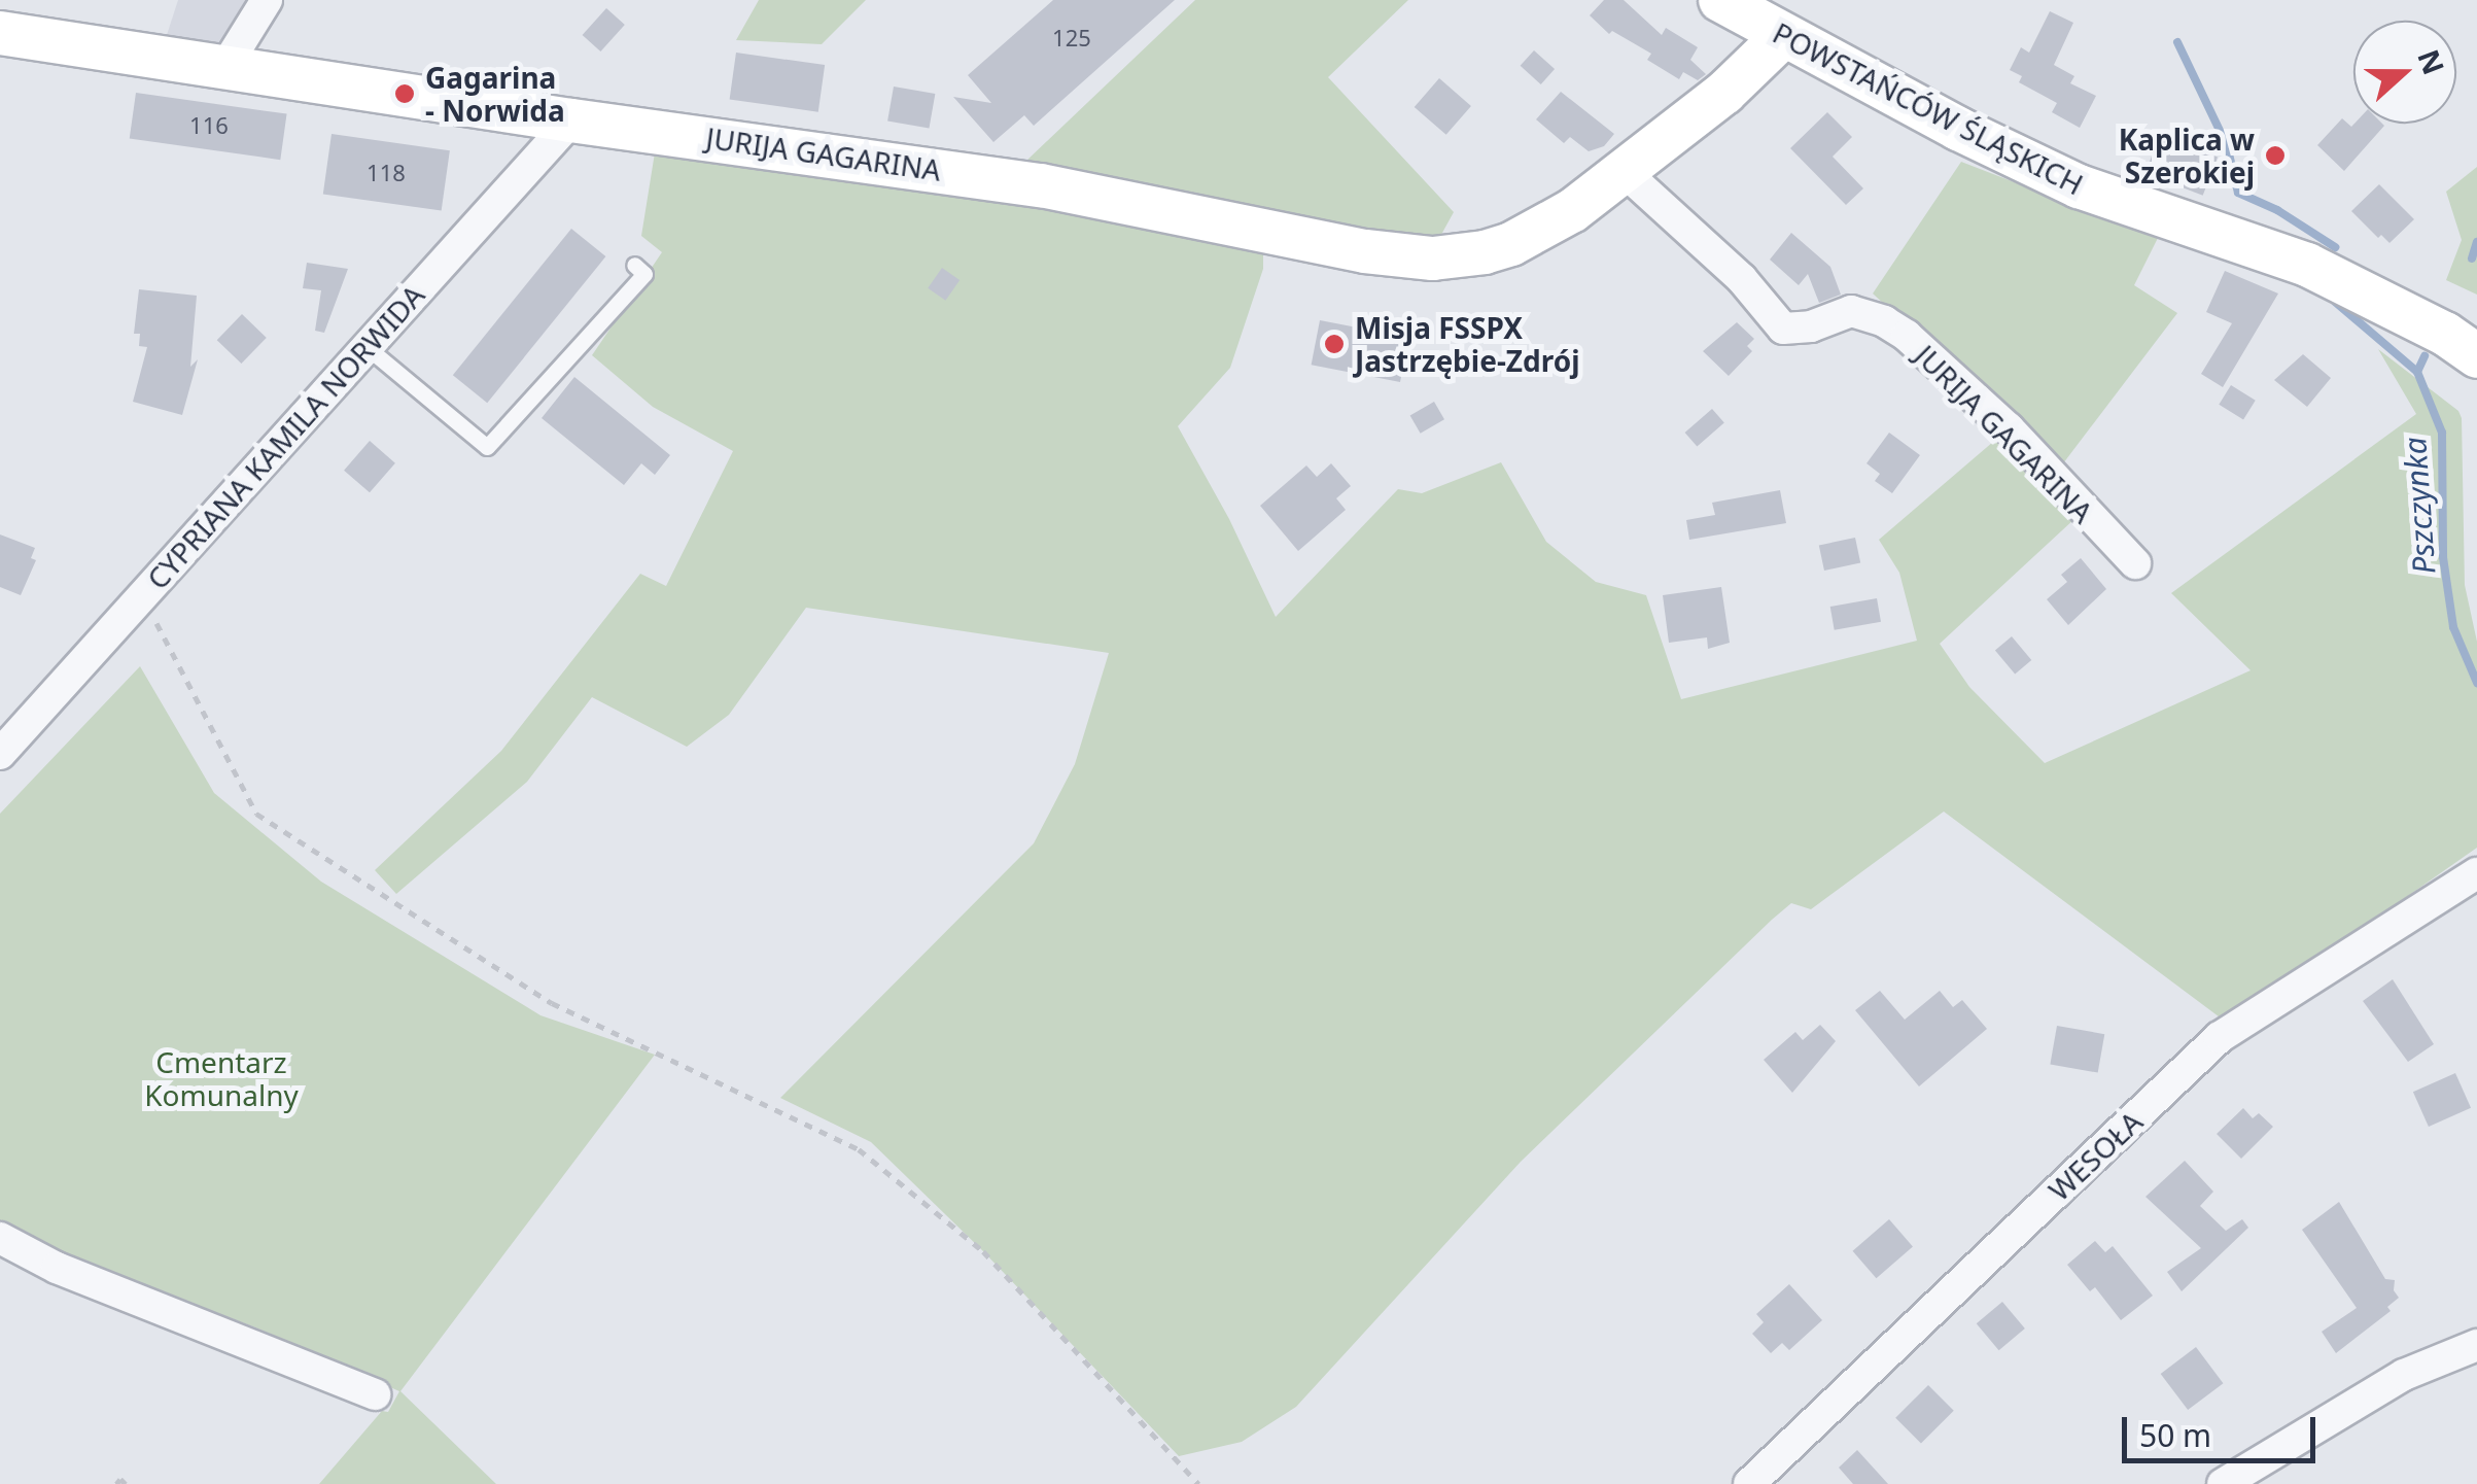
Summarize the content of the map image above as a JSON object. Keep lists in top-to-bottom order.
{
  "streets": {
    "street": [
      "POWSTAŃCÓW ŚLĄSKICH",
      "JURIJA GAGARINA",
      "CYPRIANA KAMILA NORWIDA",
      "WESOŁA"
    ]
  },
  "crossings": [
    ["POWSTAŃCÓW ŚLĄSKICH", "JURIJA GAGARINA"],
    ["JURIJA GAGARINA", "CYPRIANA KAMILA NORWIDA"]
  ],
  "water": ["Pszczynka"],
  "parks": ["Cmentarz Komunalny"],
  "places": ["Gagarina - Norwida", "Kaplica w Szerokiej", "Misja FSSPX Jastrzębie-Zdrój"],
  "house_numbers": ["125", "116", "118"],
  "scale_bar": "50 m",
  "north": "right"
}
